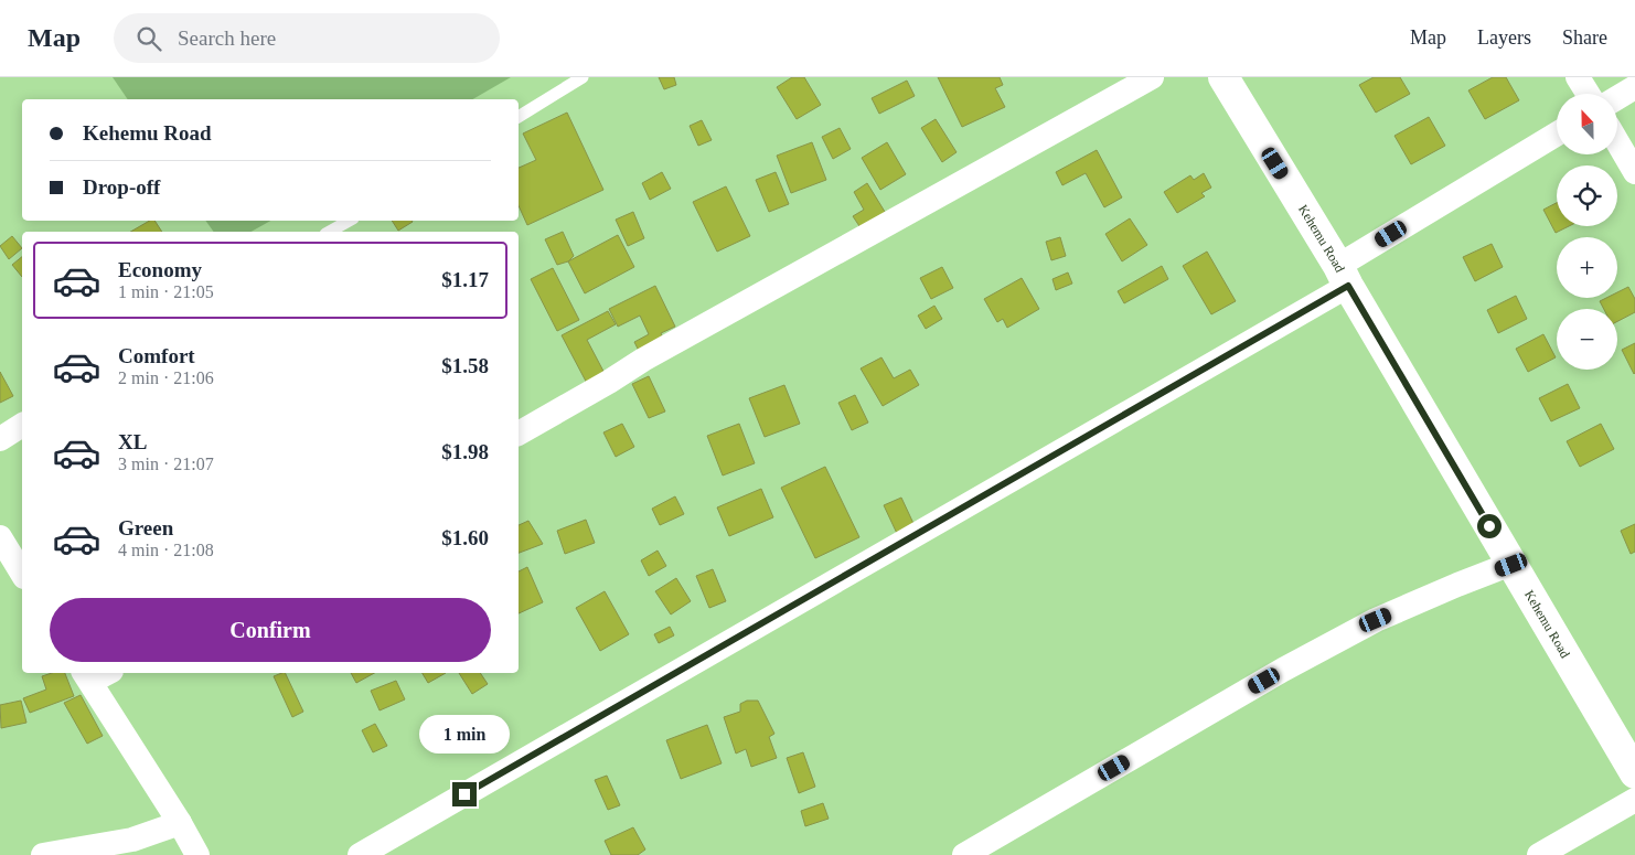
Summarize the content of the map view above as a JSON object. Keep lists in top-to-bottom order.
{
  "streets": {
    "street": ["Kehemu Road"]
  },
  "north": "top",
  "page": {
    "header": "Map",
    "search": "Search here",
    "nav": ["Map", "Layers", "Share"],
    "map_buttons": ["+", "−"],
    "banner": ["Kehemu Road", "Drop-off"],
    "list": [
      {
        "name": "Economy",
        "note": "1 min · 21:05",
        "value": "$1.17"
      },
      {
        "name": "Comfort",
        "note": "2 min · 21:06",
        "value": "$1.58"
      },
      {
        "name": "XL",
        "note": "3 min · 21:07",
        "value": "$1.98"
      },
      {
        "name": "Green",
        "note": "4 min · 21:08",
        "value": "$1.60"
      }
    ],
    "buttons": "Confirm",
    "bubble": "1 min"
  }
}
